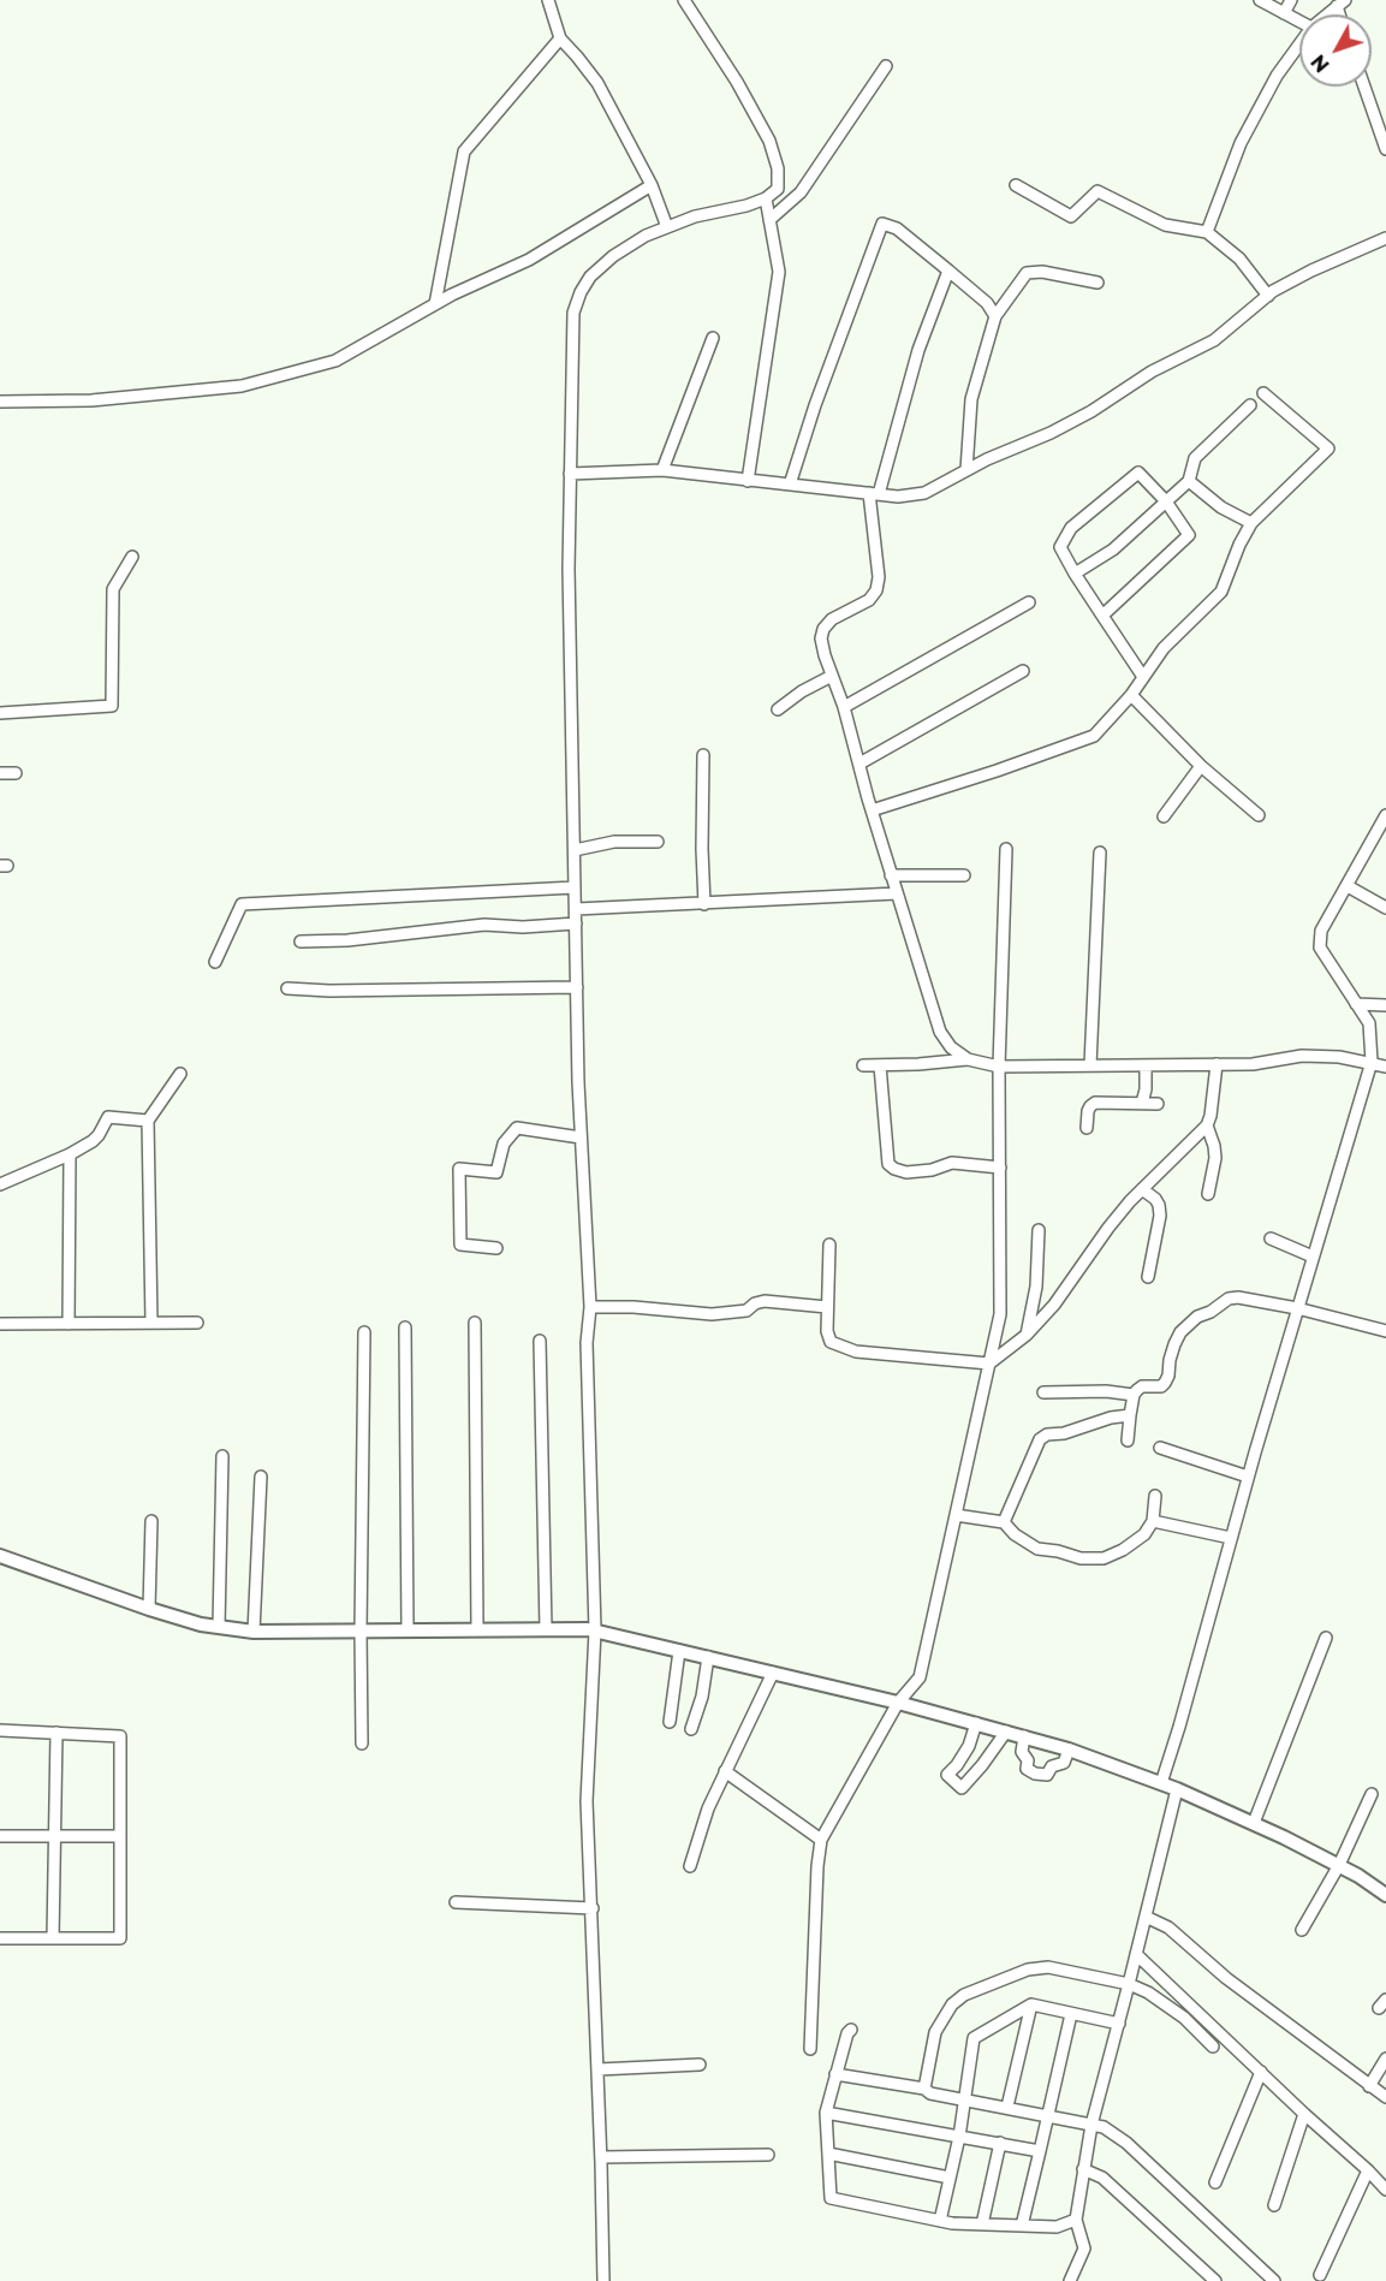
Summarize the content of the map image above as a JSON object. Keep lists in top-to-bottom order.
{
  "north": "bottom left"
}
